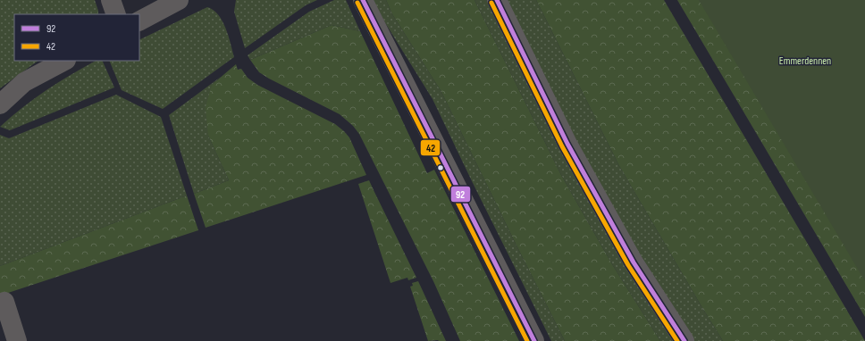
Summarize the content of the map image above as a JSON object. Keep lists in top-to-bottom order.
{
  "parks": ["Emmerdennen"],
  "lines": ["transit line 92", "transit line 42"],
  "legend": ["92", "42"]
}
